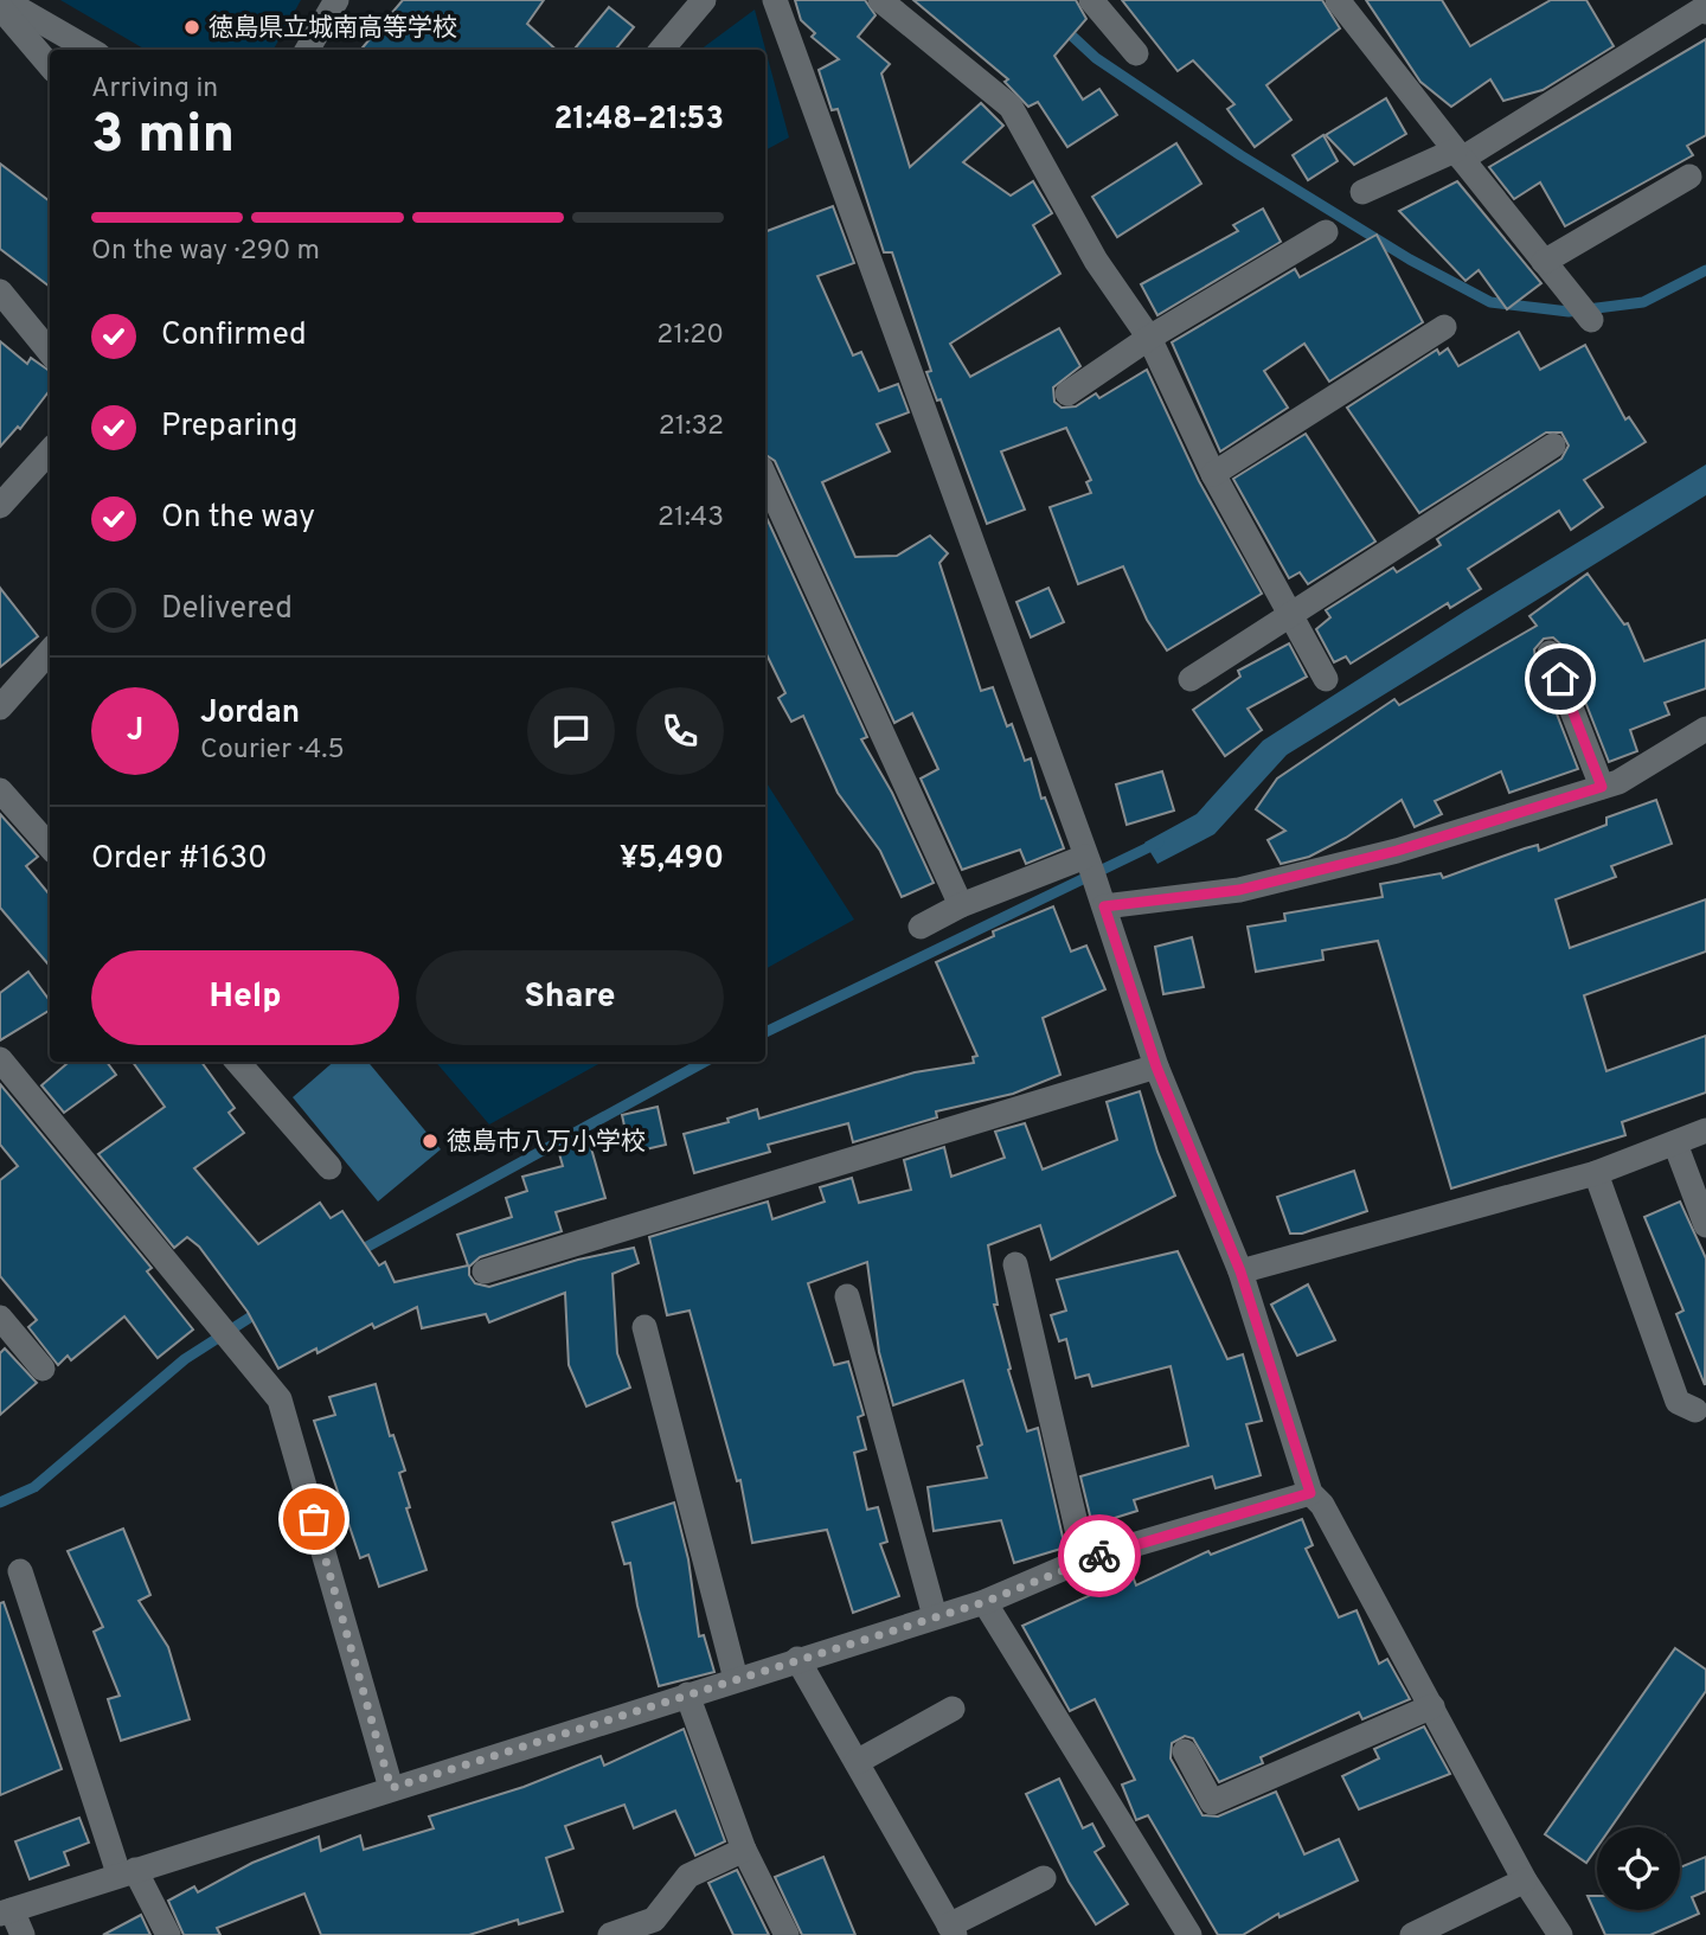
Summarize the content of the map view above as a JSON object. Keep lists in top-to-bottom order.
{
  "places": ["徳島県立城南高等学校", "徳島市八万小学校"],
  "page": {
    "heading": ["3 min", "Arriving in", "21:48–21:53"],
    "panel": [
      "Jordan",
      "Courier · 4.5",
      "Order #1630",
      "¥5,490"
    ],
    "bar": "On the way · 290 m",
    "list": [
      ["Confirmed", "21:20"],
      ["Preparing", "21:32"],
      ["On the way", "21:43"],
      "Delivered"
    ],
    "round": "J",
    "buttons": ["Help", "Share"]
  }
}
